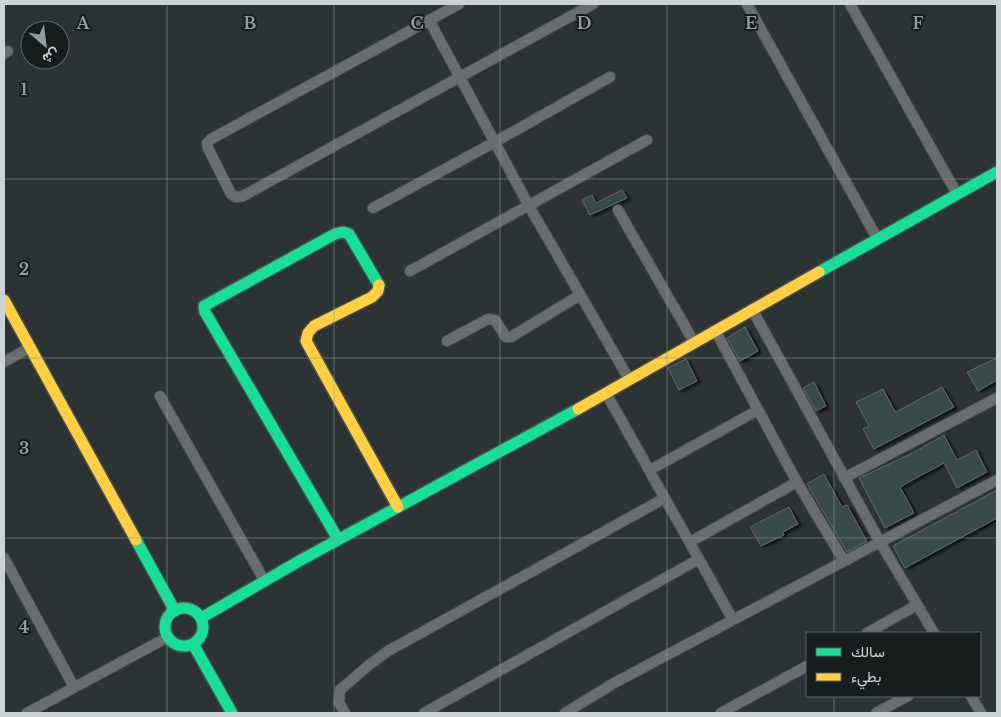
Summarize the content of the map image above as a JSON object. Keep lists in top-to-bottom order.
{
  "legend": ["سالك", "بطيء"],
  "north": "bottom right",
  "grid": {
    "columns": [
      "A",
      "B",
      "C",
      "D",
      "E",
      "F"
    ],
    "rows": [
      "1",
      "2",
      "3",
      "4"
    ]
  }
}
